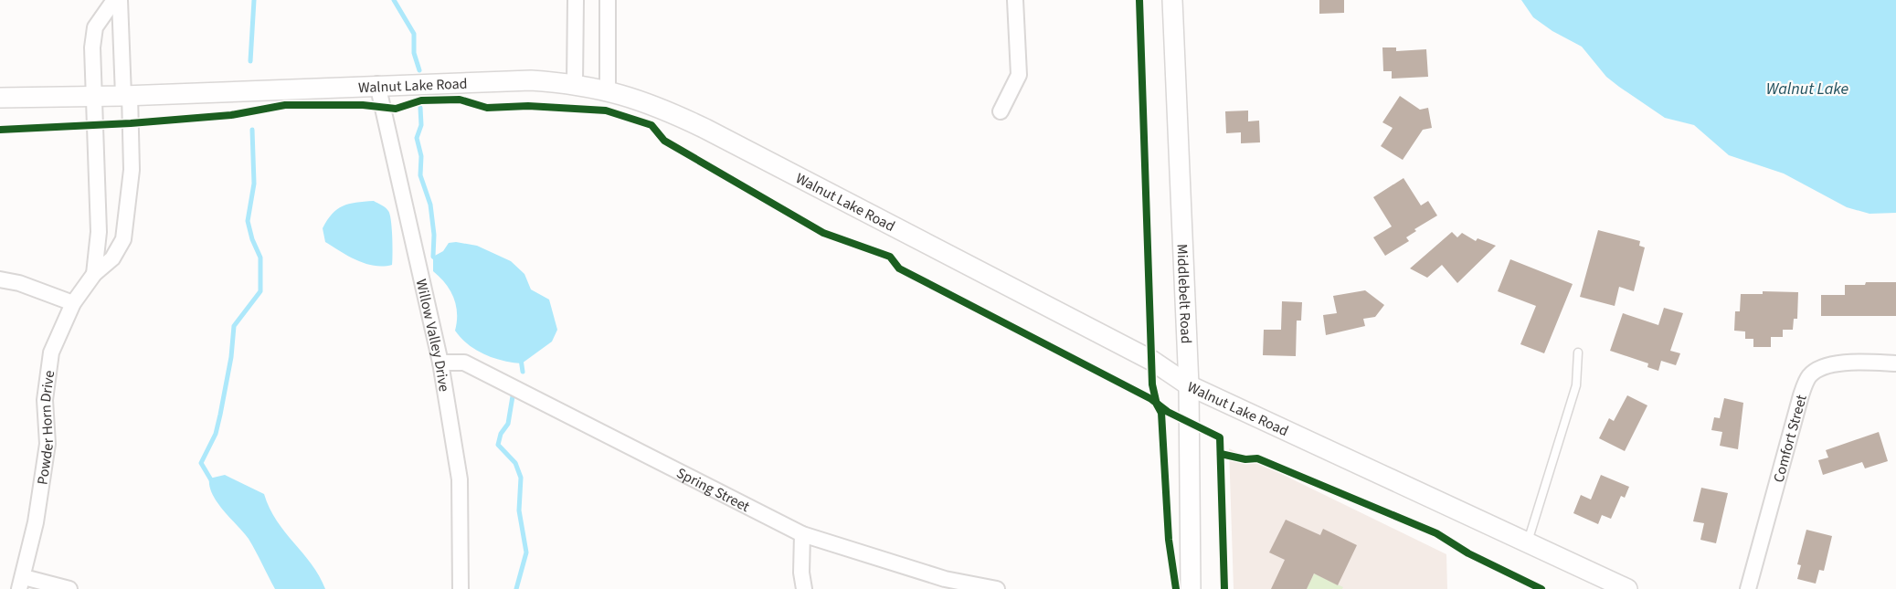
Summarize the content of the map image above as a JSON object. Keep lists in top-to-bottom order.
{
  "streets": {
    "street": [
      "Walnut Lake Road",
      "Middlebelt Road",
      "Willow Valley Drive",
      "Powder Horn Drive",
      "Comfort Street",
      "Spring Street"
    ]
  },
  "crossings": [
    ["Walnut Lake Road", "Middlebelt Road"],
    ["Walnut Lake Road", "Willow Valley Drive"],
    ["Walnut Lake Road", "Powder Horn Drive"],
    ["Willow Valley Drive", "Spring Street"]
  ],
  "water": ["Walnut Lake"]
}
